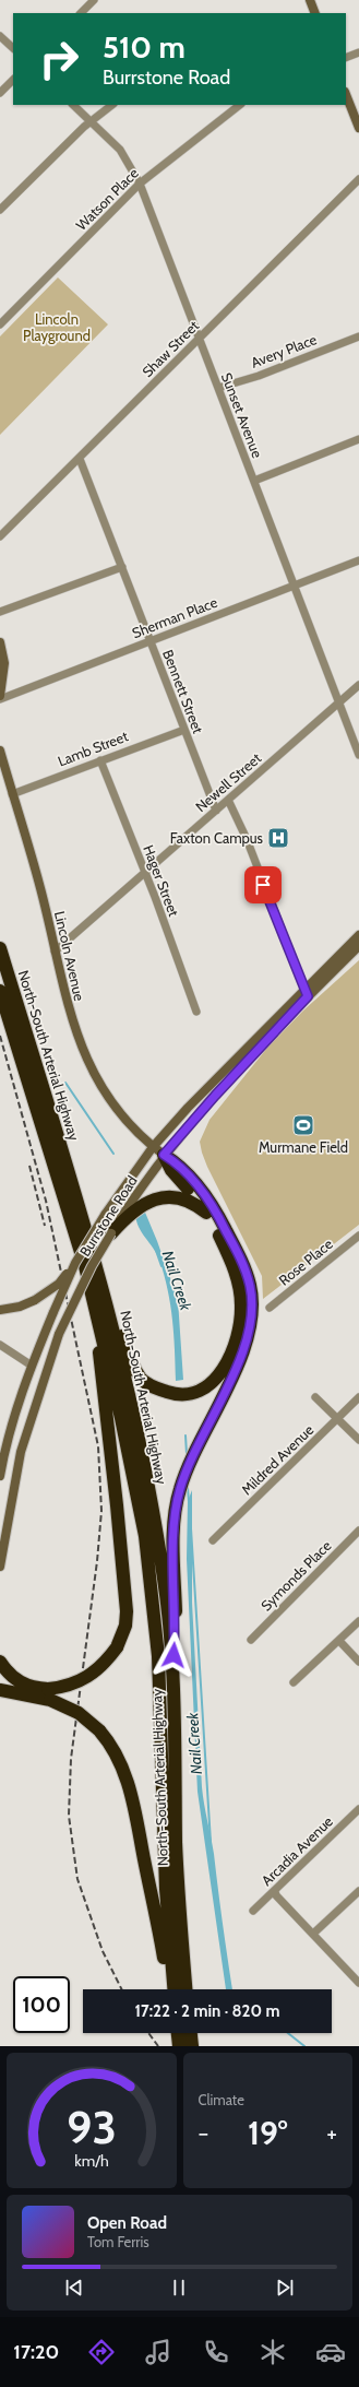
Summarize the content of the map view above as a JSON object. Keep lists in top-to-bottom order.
{
  "streets": {
    "highway": ["North-South Arterial Highway"],
    "street": [
      "Watson Place",
      "Shaw Street",
      "Avery Place",
      "Sunset Avenue",
      "Sherman Place",
      "Bennett Street",
      "Lamb Street",
      "Newell Street",
      "Hager Street",
      "Lincoln Avenue",
      "Burrstone Road",
      "Rose Place",
      "Mildred Avenue",
      "Symonds Place",
      "Arcadia Avenue"
    ]
  },
  "crossings": [
    ["Watson Place", "Sunset Avenue"],
    ["Shaw Street", "Sunset Avenue"],
    ["Shaw Street", "Bennett Street"],
    ["Avery Place", "Sunset Avenue"],
    ["Sunset Avenue", "Sherman Place"],
    ["Sunset Avenue", "Newell Street"],
    ["Sherman Place", "Bennett Street"],
    ["Bennett Street", "Lamb Street"],
    ["Bennett Street", "Newell Street"],
    ["Lamb Street", "Hager Street"],
    ["Lamb Street", "Lincoln Avenue"],
    ["Newell Street", "Hager Street"],
    ["Newell Street", "Lincoln Avenue"],
    ["Lincoln Avenue", "Burrstone Road"]
  ],
  "water": ["Nail Creek"],
  "parks": ["Lincoln Playground"],
  "places": {
    "hospital": ["Faxton Campus"],
    "sports": ["Murmane Field"]
  },
  "page": {
    "turn": ["510 m", "Burrstone Road"],
    "limit": "100",
    "trip": "17:22 · 2 min · 820 m",
    "tile": "Climate",
    "heat": ["−", "19°", "+"],
    "song": ["Open Road", "Tom Ferris"],
    "tabs": "17:20",
    "gauge": ["93", "km/h"]
  }
}
